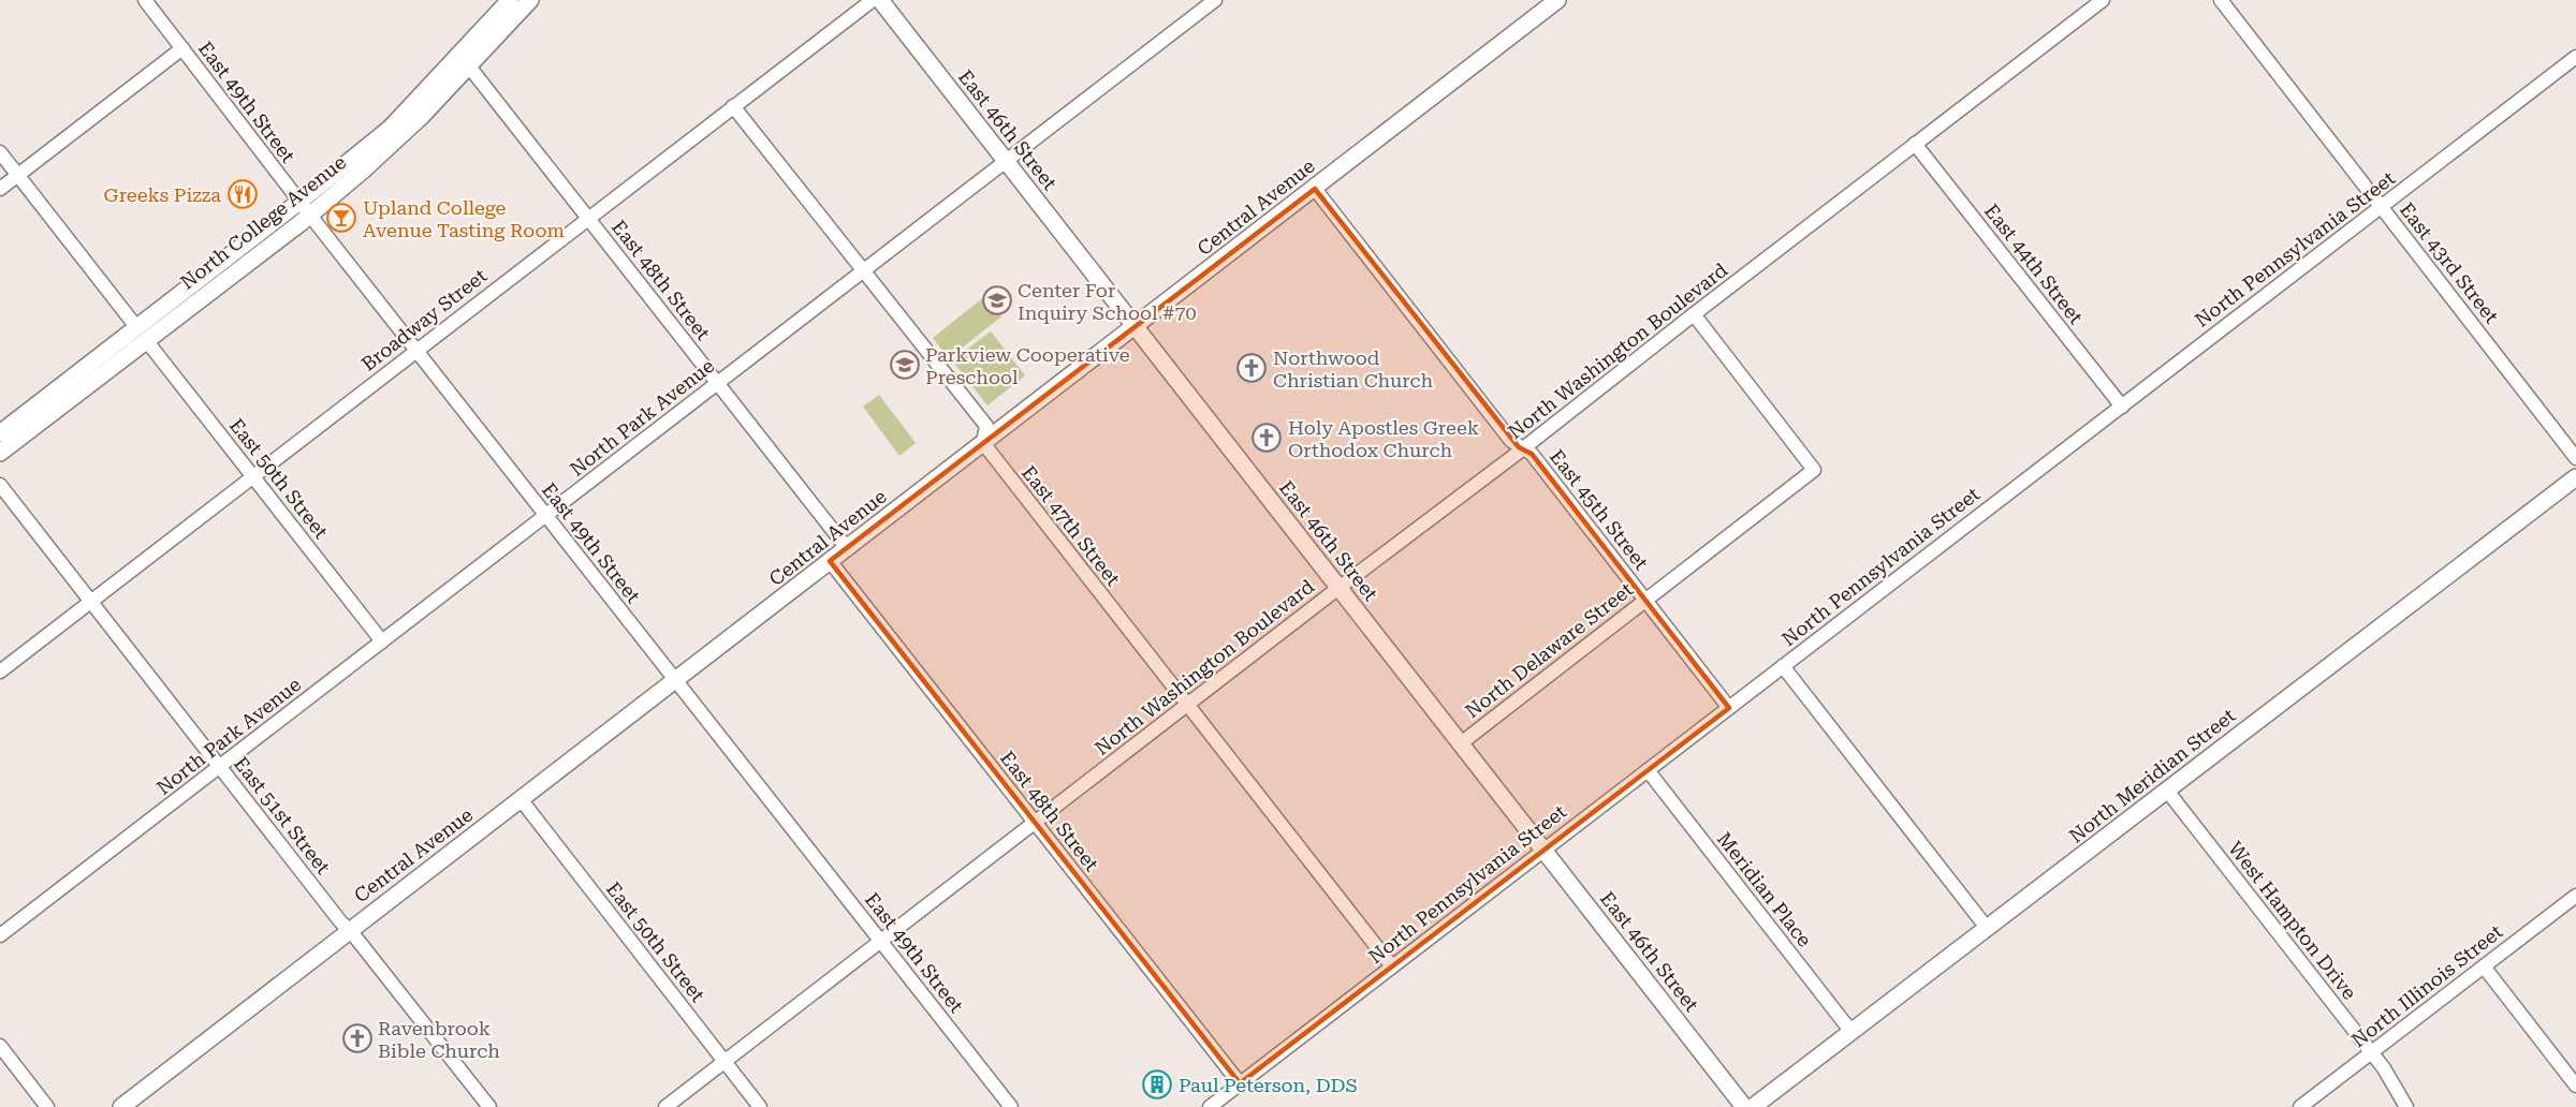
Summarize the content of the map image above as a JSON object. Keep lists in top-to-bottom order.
{
  "streets": {
    "main road": [
      "East 46th Street",
      "Central Avenue",
      "North College Avenue",
      "North Meridian Street"
    ],
    "street": [
      "East 49th Street",
      "North Pennsylvania Street",
      "East 43rd Street",
      "East 44th Street",
      "East 48th Street",
      "Broadway Street",
      "North Washington Boulevard",
      "North Park Avenue",
      "East 50th Street",
      "East 45th Street",
      "East 47th Street",
      "North Delaware Street",
      "East 51st Street",
      "Meridian Place",
      "West Hampton Drive",
      "North Illinois Street"
    ]
  },
  "crossings": [
    ["East 49th Street", "Central Avenue"],
    ["East 49th Street", "North College Avenue"],
    ["East 49th Street", "Broadway Street"],
    ["East 49th Street", "North Washington Boulevard"],
    ["East 49th Street", "North Park Avenue"],
    ["East 46th Street", "Central Avenue"],
    ["East 46th Street", "North Pennsylvania Street"],
    ["East 46th Street", "North Washington Boulevard"],
    ["East 46th Street", "North Park Avenue"],
    ["East 46th Street", "North Delaware Street"],
    ["Central Avenue", "East 48th Street"],
    ["Central Avenue", "East 50th Street"],
    ["Central Avenue", "East 45th Street"],
    ["Central Avenue", "East 47th Street"],
    ["Central Avenue", "East 51st Street"],
    ["North College Avenue", "East 48th Street"],
    ["North College Avenue", "East 50th Street"],
    ["North Pennsylvania Street", "East 43rd Street"],
    ["North Pennsylvania Street", "East 44th Street"],
    ["North Pennsylvania Street", "East 48th Street"],
    ["North Pennsylvania Street", "East 45th Street"],
    ["North Pennsylvania Street", "East 47th Street"],
    ["North Pennsylvania Street", "Meridian Place"],
    ["East 44th Street", "North Washington Boulevard"],
    ["East 48th Street", "Broadway Street"],
    ["East 48th Street", "North Washington Boulevard"],
    ["East 48th Street", "North Park Avenue"],
    ["Broadway Street", "East 50th Street"],
    ["Broadway Street", "East 47th Street"],
    ["Broadway Street", "East 51st Street"],
    ["North Washington Boulevard", "East 50th Street"],
    ["North Washington Boulevard", "East 45th Street"],
    ["North Washington Boulevard", "East 47th Street"],
    ["North Washington Boulevard", "North Delaware Street"],
    ["North Park Avenue", "East 50th Street"],
    ["North Park Avenue", "East 47th Street"],
    ["North Park Avenue", "East 51st Street"],
    ["East 45th Street", "North Delaware Street"],
    ["North Meridian Street", "Meridian Place"],
    ["North Meridian Street", "West Hampton Drive"],
    ["West Hampton Drive", "North Illinois Street"]
  ],
  "places": {
    "restaurant": ["Greeks Pizza"],
    "bar": ["Upland College Avenue Tasting Room"],
    "school or university": ["Center For Inquiry School #70", "Parkview Cooperative Preschool"],
    "church": ["Northwood Christian Church", "Holy Apostles Greek Orthodox Church", "Ravenbrook Bible Church"],
    "building": ["Paul Peterson, DDS"]
  }
}
